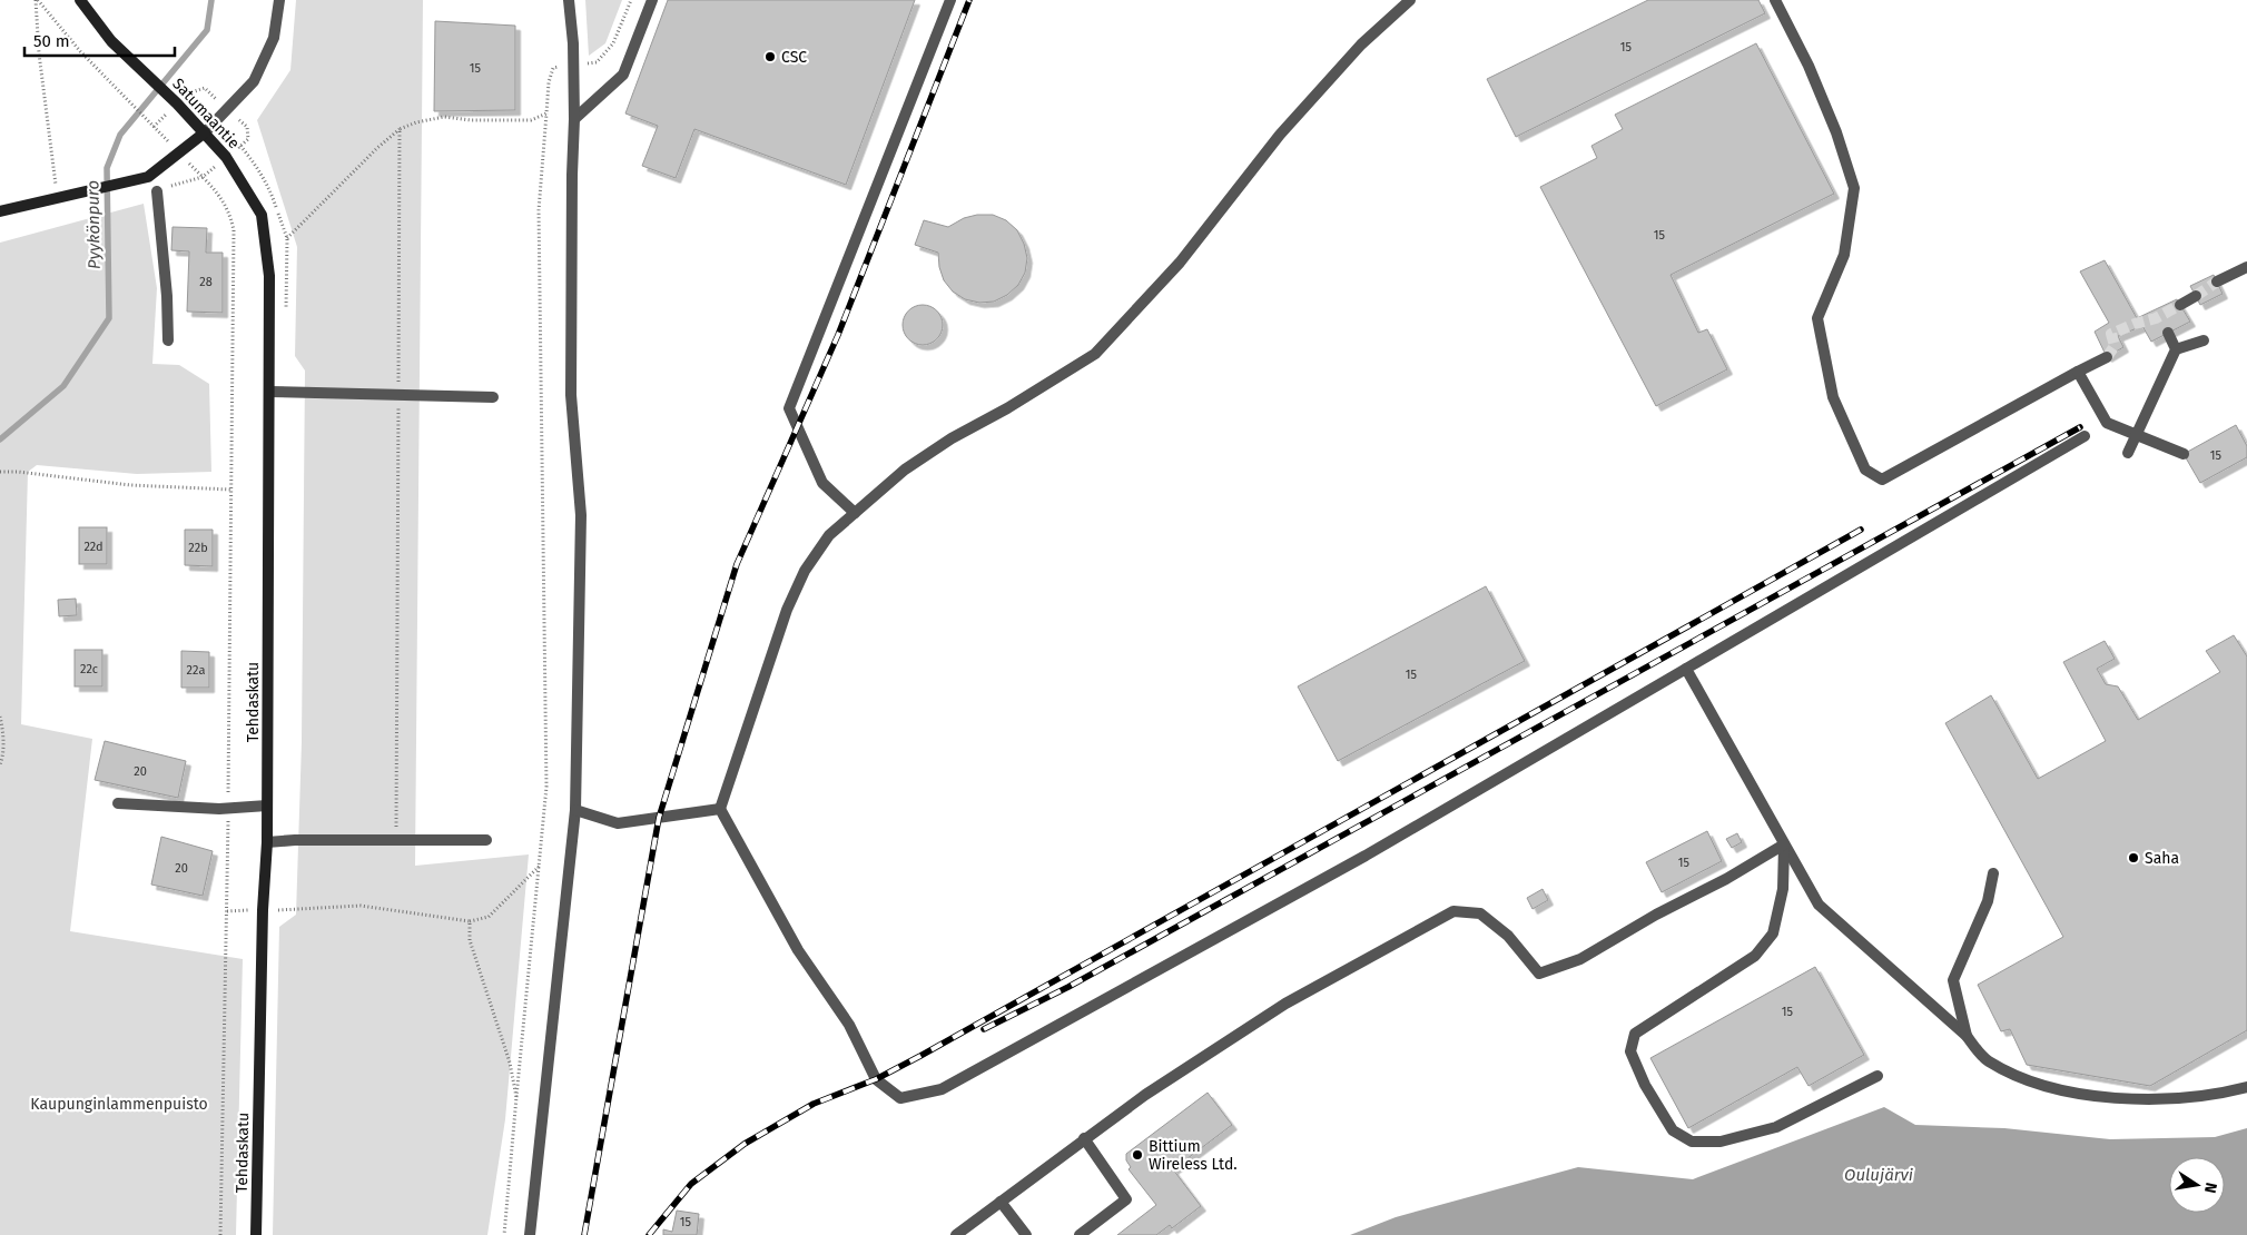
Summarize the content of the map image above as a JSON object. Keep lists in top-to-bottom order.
{
  "streets": {
    "street": ["Satumaantie", "Tehdaskatu"]
  },
  "crossings": [
    ["Satumaantie", "Tehdaskatu"]
  ],
  "water": ["Pyykönpuro", "Oulujärvi"],
  "parks": ["Kaupunginlammenpuisto"],
  "places": ["CSC", "Saha", "Bittium Wireless Ltd."],
  "house_numbers": [
    "15",
    "15",
    "15",
    "28",
    "15",
    "22d",
    "22b",
    "22c",
    "22a",
    "15",
    "20",
    "15",
    "20",
    "15",
    "15"
  ],
  "scale_bar": "50 m",
  "north": "right"
}
